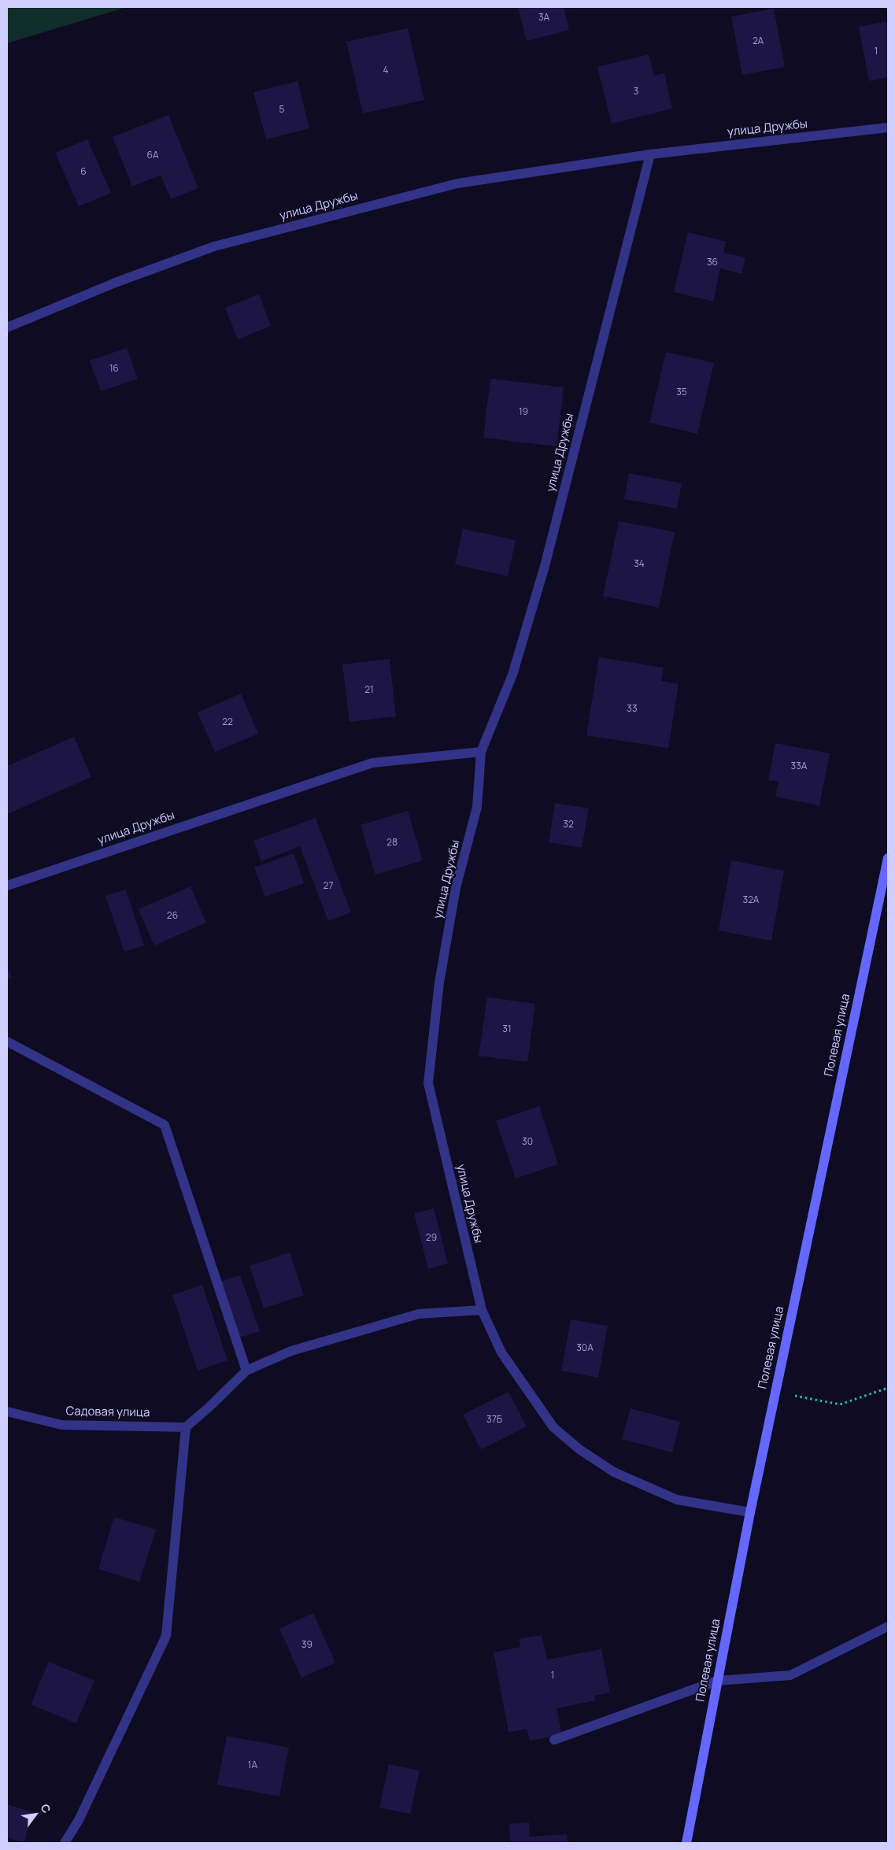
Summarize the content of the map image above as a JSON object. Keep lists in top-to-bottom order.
{
  "streets": {
    "street": ["улица Дружбы", "Полевая улица", "Садовая улица"]
  },
  "crossings": [
    ["улица Дружбы", "Полевая улица"]
  ],
  "house_numbers": [
    "3А",
    "2А",
    "1",
    "4",
    "3",
    "5",
    "6А",
    "6",
    "36",
    "16",
    "35",
    "19",
    "34",
    "21",
    "33",
    "22",
    "33А",
    "32",
    "28",
    "27",
    "32А",
    "26",
    "31",
    "30",
    "29",
    "30А",
    "37Б",
    "39",
    "1",
    "1А"
  ],
  "north": "top right"
}
